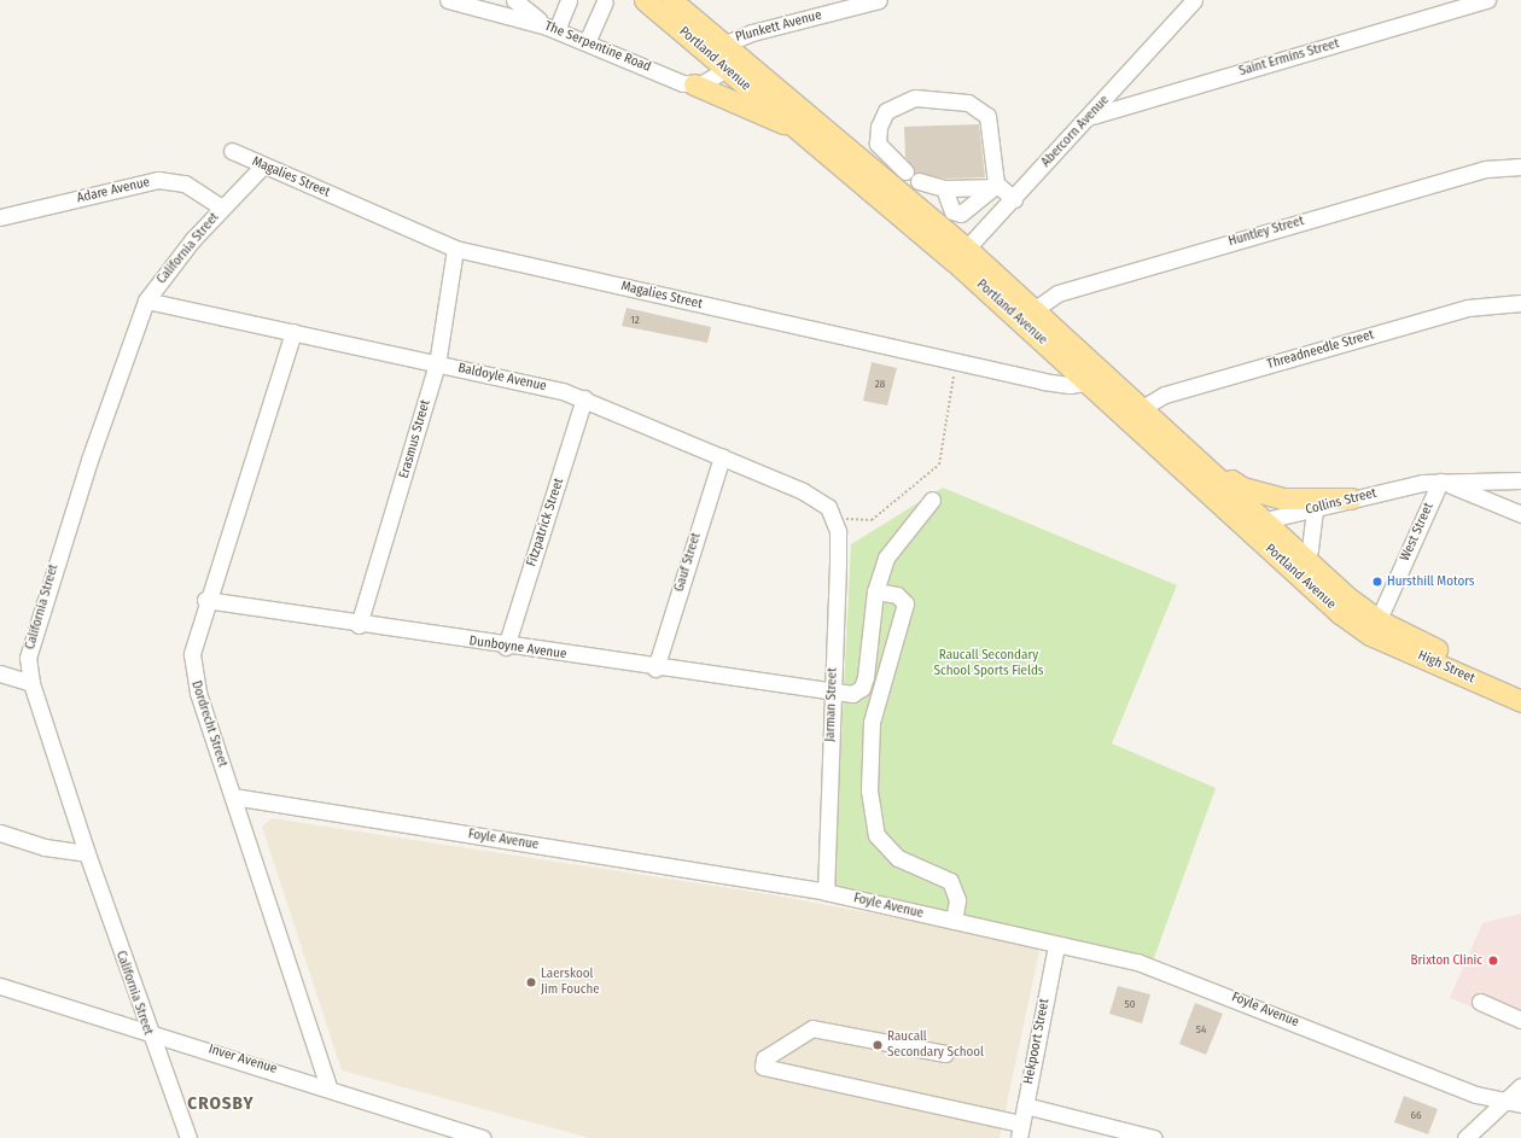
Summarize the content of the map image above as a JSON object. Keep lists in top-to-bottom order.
{
  "streets": {
    "main road": ["Portland Avenue", "High Street"],
    "street": [
      "Plunkett Avenue",
      "The Serpentine Road",
      "Saint Ermins Street",
      "Abercorn Avenue",
      "Magalies Street",
      "Adare Avenue",
      "Huntley Street",
      "California Street",
      "Threadneedle Street",
      "Baldoyle Avenue",
      "Erasmus Street",
      "Collins Street",
      "Fitzpatrick Street",
      "West Street",
      "Gauf Street",
      "Dunboyne Avenue",
      "Jarman Street",
      "Dordrecht Street",
      "Foyle Avenue",
      "Hekpoort Street",
      "Inver Avenue"
    ]
  },
  "crossings": [
    ["Plunkett Avenue", "Portland Avenue"],
    ["Saint Ermins Street", "Abercorn Avenue"],
    ["Portland Avenue", "Abercorn Avenue"],
    ["Portland Avenue", "Magalies Street"],
    ["Portland Avenue", "Huntley Street"],
    ["Portland Avenue", "Threadneedle Street"],
    ["Portland Avenue", "Collins Street"],
    ["Portland Avenue", "West Street"],
    ["Portland Avenue", "High Street"],
    ["Magalies Street", "California Street"],
    ["Magalies Street", "Erasmus Street"],
    ["Adare Avenue", "California Street"],
    ["California Street", "Baldoyle Avenue"],
    ["California Street", "Inver Avenue"],
    ["Baldoyle Avenue", "Erasmus Street"],
    ["Baldoyle Avenue", "Fitzpatrick Street"],
    ["Baldoyle Avenue", "Gauf Street"],
    ["Baldoyle Avenue", "Jarman Street"],
    ["Baldoyle Avenue", "Dordrecht Street"],
    ["Erasmus Street", "Dunboyne Avenue"],
    ["Collins Street", "West Street"],
    ["Fitzpatrick Street", "Dunboyne Avenue"],
    ["West Street", "High Street"],
    ["Gauf Street", "Dunboyne Avenue"],
    ["Dunboyne Avenue", "Jarman Street"],
    ["Dunboyne Avenue", "Dordrecht Street"],
    ["Jarman Street", "Foyle Avenue"],
    ["Dordrecht Street", "Foyle Avenue"],
    ["Dordrecht Street", "Inver Avenue"],
    ["Foyle Avenue", "Hekpoort Street"]
  ],
  "districts": ["CROSBY"],
  "parks": ["Raucall Secondary School Sports Fields"],
  "places": [
    "Hursthill Motors",
    "Brixton Clinic",
    "Laerskool Jim Fouche",
    "Raucall Secondary School"
  ],
  "house_numbers": [
    "12",
    "28",
    "50",
    "54",
    "66"
  ]
}
